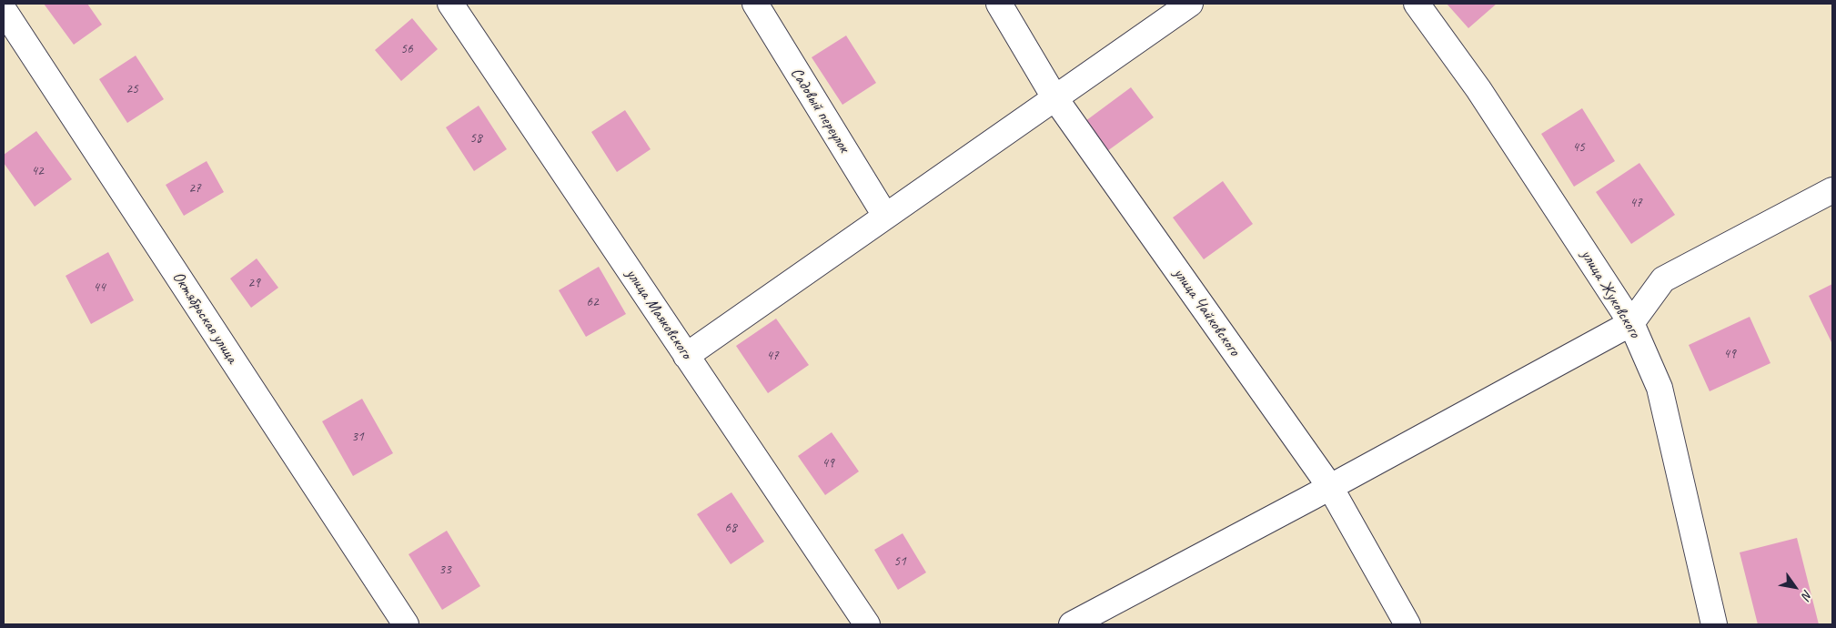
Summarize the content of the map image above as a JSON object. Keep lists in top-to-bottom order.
{
  "streets": {
    "street": [
      "Садовый переулок",
      "улица Жуковского",
      "улица Чайковского",
      "улица Маяковского",
      "Октябрьская улица"
    ]
  },
  "house_numbers": [
    "56",
    "25",
    "58",
    "45",
    "42",
    "27",
    "47",
    "29",
    "44",
    "62",
    "49",
    "47",
    "31",
    "49",
    "68",
    "51",
    "33"
  ],
  "north": "bottom right"
}
